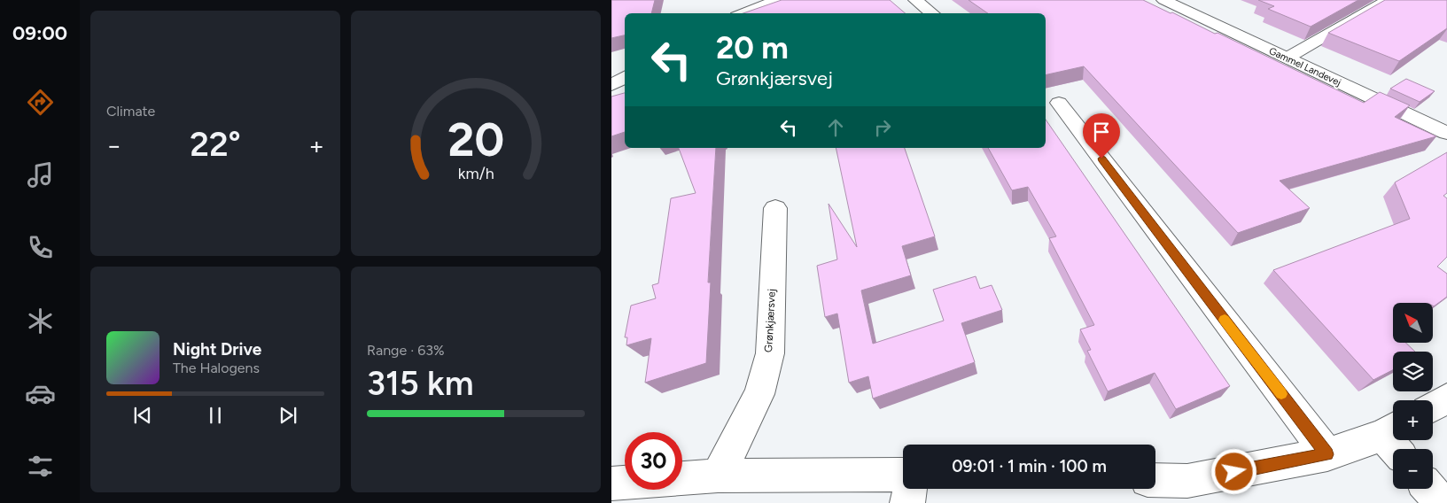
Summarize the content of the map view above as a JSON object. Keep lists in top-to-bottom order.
{
  "streets": {
    "street": ["Gammel Landevej", "Grønkjærsvej"]
  },
  "north": "top left",
  "page": {
    "tabs": "09:00",
    "tile": [
      "Climate",
      ["Range · 63%", "315 km"]
    ],
    "turn": ["20 m", "Grønkjærsvej"],
    "heat": ["−", "22°", "+"],
    "map_buttons": ["+", "−"],
    "song": ["Night Drive", "The Halogens"],
    "limit": "30",
    "trip": "09:01 · 1 min · 100 m",
    "gauge": ["20", "km/h"]
  }
}
